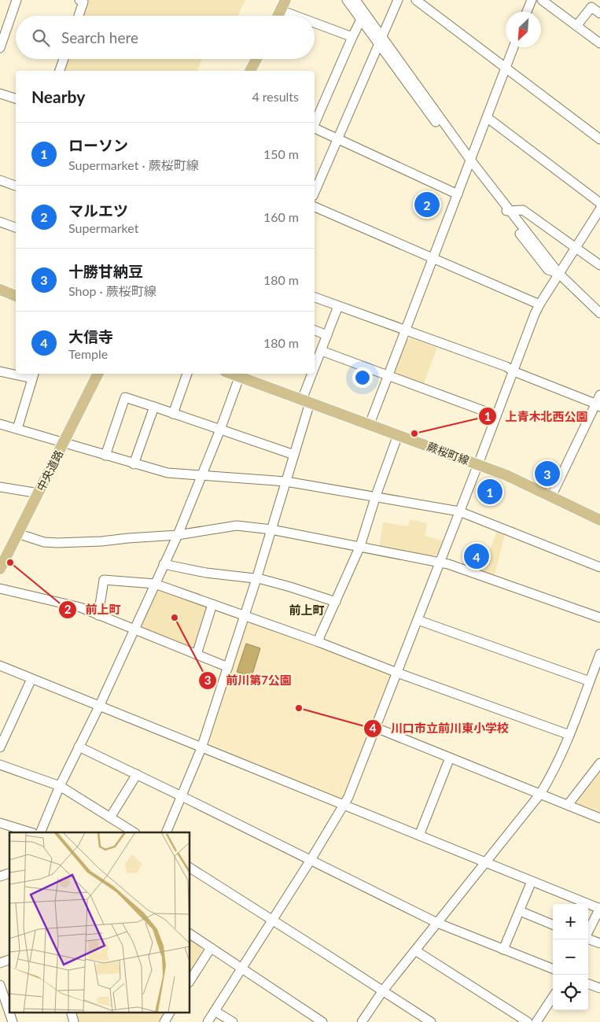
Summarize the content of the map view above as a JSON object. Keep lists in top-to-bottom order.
{
  "streets": {
    "main road": ["蕨桜町線", "中央道路"]
  },
  "districts": ["前上町"],
  "places": [
    "上青木北西公園",
    "前上町",
    "前川第7公園",
    "川口市立前川東小学校"
  ],
  "north": "bottom left",
  "page": {
    "search": "Search here",
    "heading": ["Nearby", "4 results"],
    "list": [
      {
        "mark": "1",
        "name": "ローソン",
        "note": "Supermarket · 蕨桜町線",
        "value": "150 m"
      },
      {
        "mark": "2",
        "name": "マルエツ",
        "note": "Supermarket",
        "value": "160 m"
      },
      {
        "mark": "3",
        "name": "十勝甘納豆",
        "note": "Shop · 蕨桜町線",
        "value": "180 m"
      },
      {
        "mark": "4",
        "name": "大信寺",
        "note": "Temple",
        "value": "180 m"
      }
    ],
    "pins": [
      "2",
      "3",
      "1",
      "4"
    ],
    "map_buttons": ["+", "−"]
  }
}
